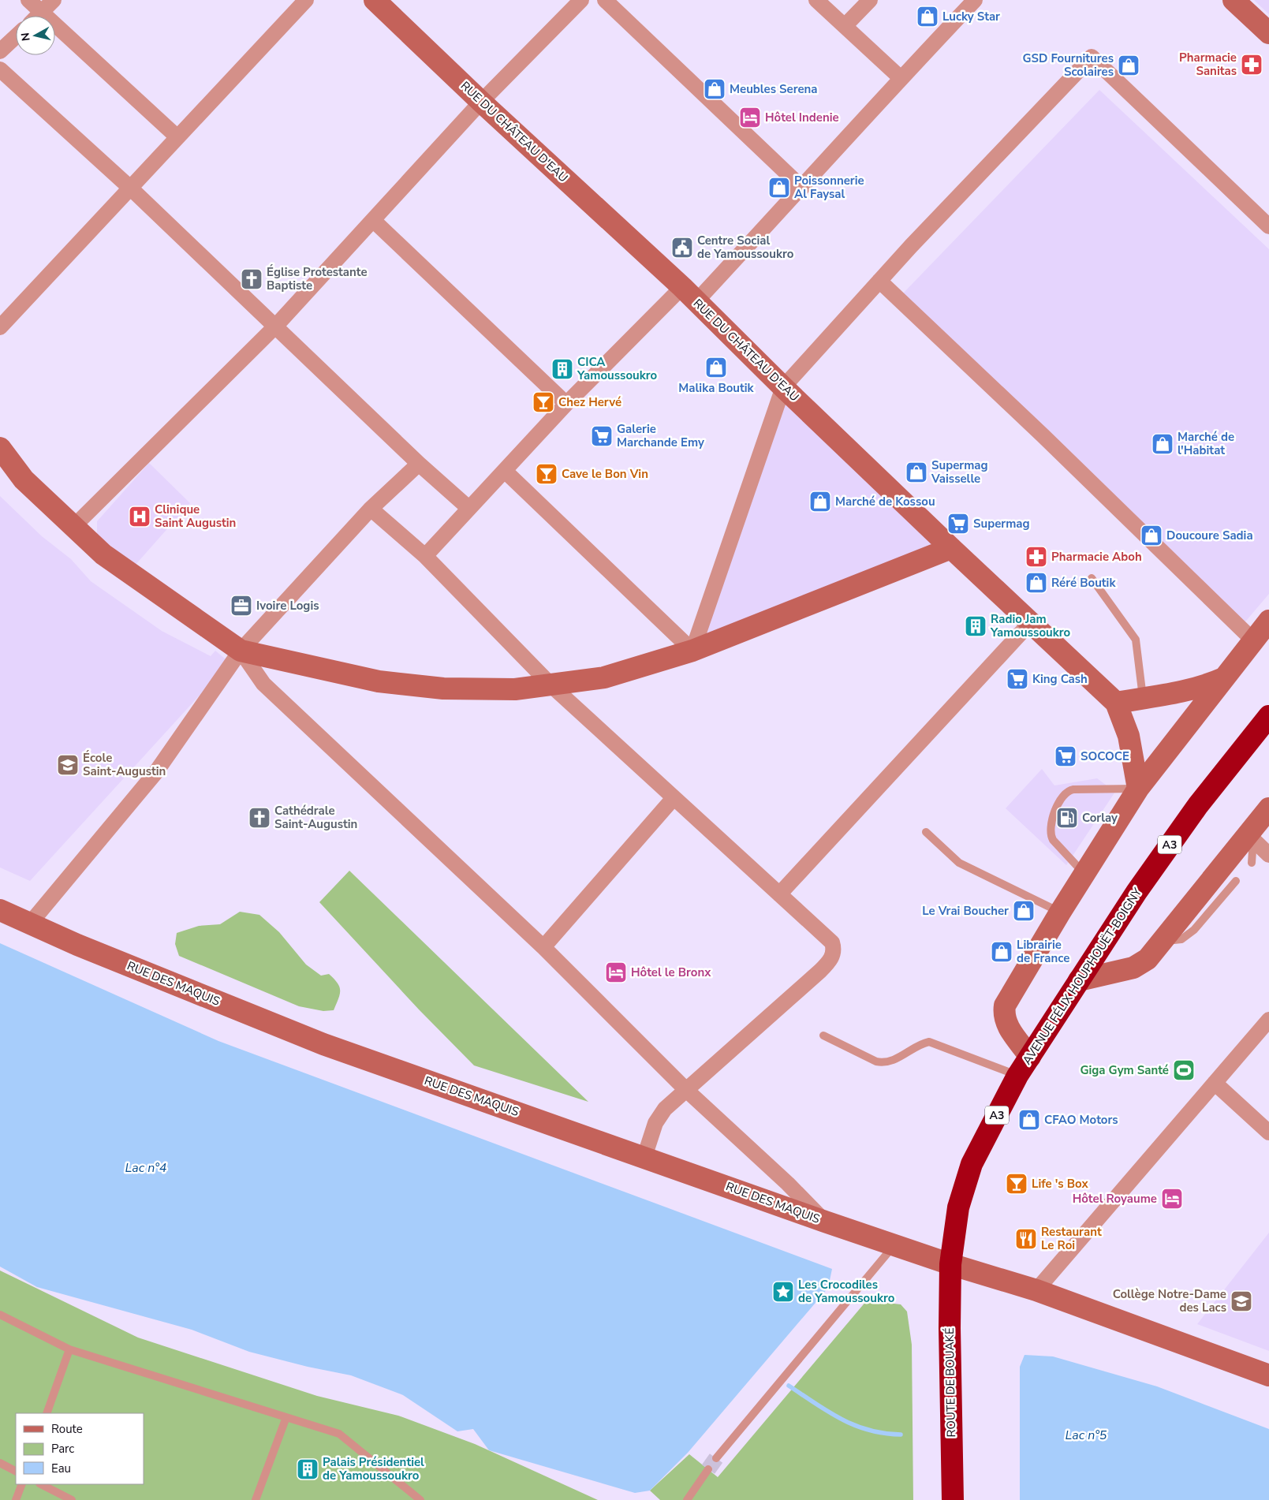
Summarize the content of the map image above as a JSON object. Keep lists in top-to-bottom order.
{
  "streets": {
    "highway": ["A3", "AVENUE FÉLIX HOUPHOUËT-BOIGNY", "ROUTE DE BOUAKÉ"],
    "street": ["RUE DU CHÂTEAU D'EAU", "RUE DES MAQUIS"]
  },
  "crossings": [
    ["AVENUE FÉLIX HOUPHOUËT-BOIGNY", "RUE DES MAQUIS"],
    ["AVENUE FÉLIX HOUPHOUËT-BOIGNY", "ROUTE DE BOUAKÉ"],
    ["RUE DES MAQUIS", "ROUTE DE BOUAKÉ"]
  ],
  "water": ["Lac n°4", "Lac n°5"],
  "places": {
    "shop": [
      "Lucky Star",
      "GSD Fournitures Scolaires",
      "Meubles Serena",
      "Poissonnerie Al Faysal",
      "Malika Boutik",
      "Marché de l'Habitat",
      "Supermag Vaisselle",
      "Marché de Kossou",
      "Doucoure Sadia",
      "Réré Boutik",
      "Le Vrai Boucher",
      "Librairie de France",
      "CFAO Motors"
    ],
    "pharmacy": ["Pharmacie Sanitas", "Pharmacie Aboh"],
    "hotel": ["Hôtel Indenie", "Hôtel le Bronx", "Hôtel Royaume"],
    "public building": ["Centre Social de Yamoussoukro"],
    "church": ["Église Protestante Baptiste", "Cathédrale Saint-Augustin"],
    "building": ["CICA Yamoussoukro", "Radio Jam Yamoussoukro", "Palais Présidentiel de Yamoussoukro"],
    "bar": ["Chez Hervé", "Cave le Bon Vin", "Life 's Box"],
    "supermarket": [
      "Galerie Marchande Emy",
      "Supermag",
      "King Cash",
      "SOCOCE"
    ],
    "hospital": ["Clinique Saint Augustin"],
    "office": ["Ivoire Logis"],
    "school or university": ["École Saint-Augustin", "Collège Notre-Dame des Lacs"],
    "fuel station": ["Corlay"],
    "sports": ["Giga Gym Santé"],
    "restaurant": ["Restaurant Le Roi"],
    "place": ["Les Crocodiles de Yamoussoukro"]
  },
  "legend": ["Route", "Parc", "Eau"],
  "north": "left"
}
